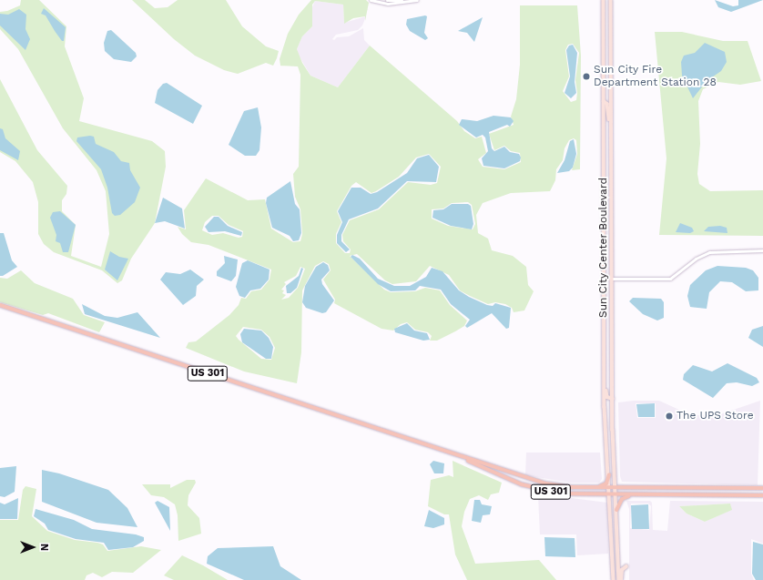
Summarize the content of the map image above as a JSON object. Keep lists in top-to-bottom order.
{
  "streets": {
    "main road": ["Sun City Center Boulevard", "US 301"]
  },
  "crossings": [
    ["Sun City Center Boulevard", "US 301"]
  ],
  "places": ["Sun City Fire Department Station 28", "The UPS Store"],
  "north": "right"
}
